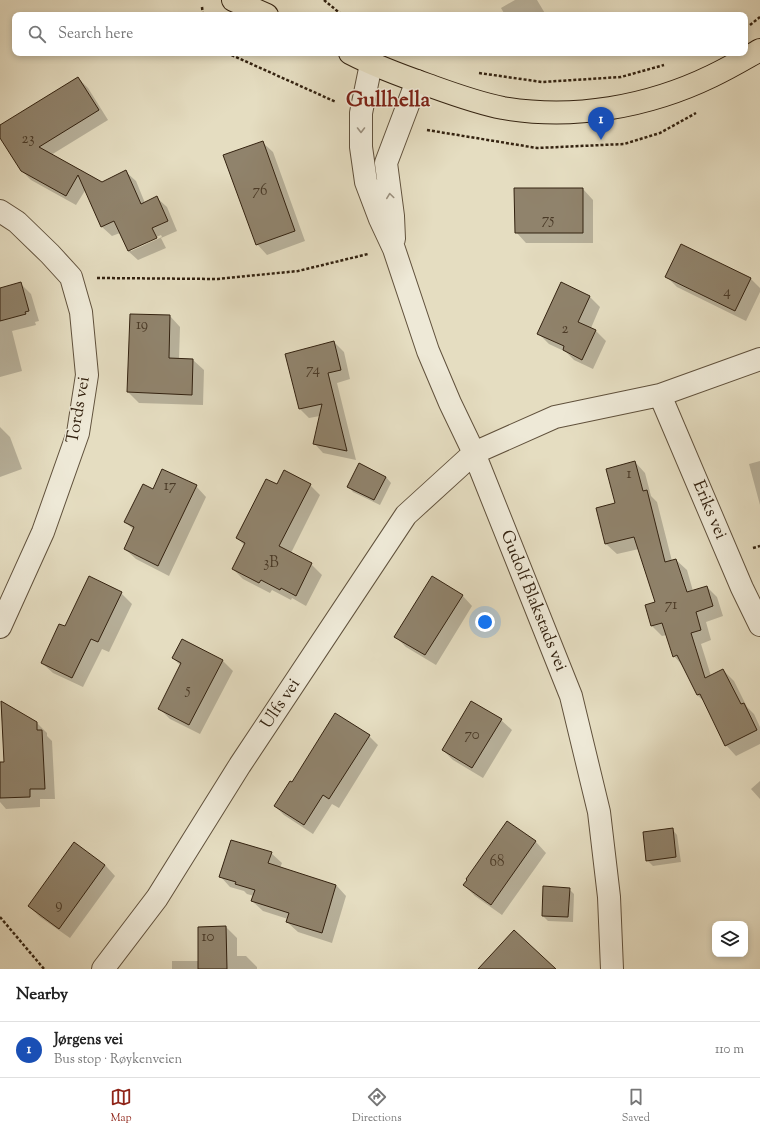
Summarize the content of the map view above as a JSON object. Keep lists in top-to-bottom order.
{
  "streets": {
    "street": [
      "Tords vei",
      "Eriks vei",
      "Gudolf Blakstads vei",
      "Ulfs vei"
    ]
  },
  "crossings": [
    ["Eriks vei", "Ulfs vei"],
    ["Gudolf Blakstads vei", "Ulfs vei"]
  ],
  "districts": ["Gullhella"],
  "house_numbers": [
    "23",
    "76",
    "75",
    "4",
    "19",
    "2",
    "74",
    "1",
    "17",
    "3B",
    "71",
    "5",
    "70",
    "68",
    "9",
    "10"
  ],
  "page": {
    "search": "Search here",
    "pins": "1",
    "heading": "Nearby",
    "list": [
      {
        "mark": "1",
        "name": "Jørgens vei",
        "note": "Bus stop · Røykenveien",
        "value": "110 m"
      }
    ],
    "nav": ["Map", "Directions", "Saved"]
  }
}
